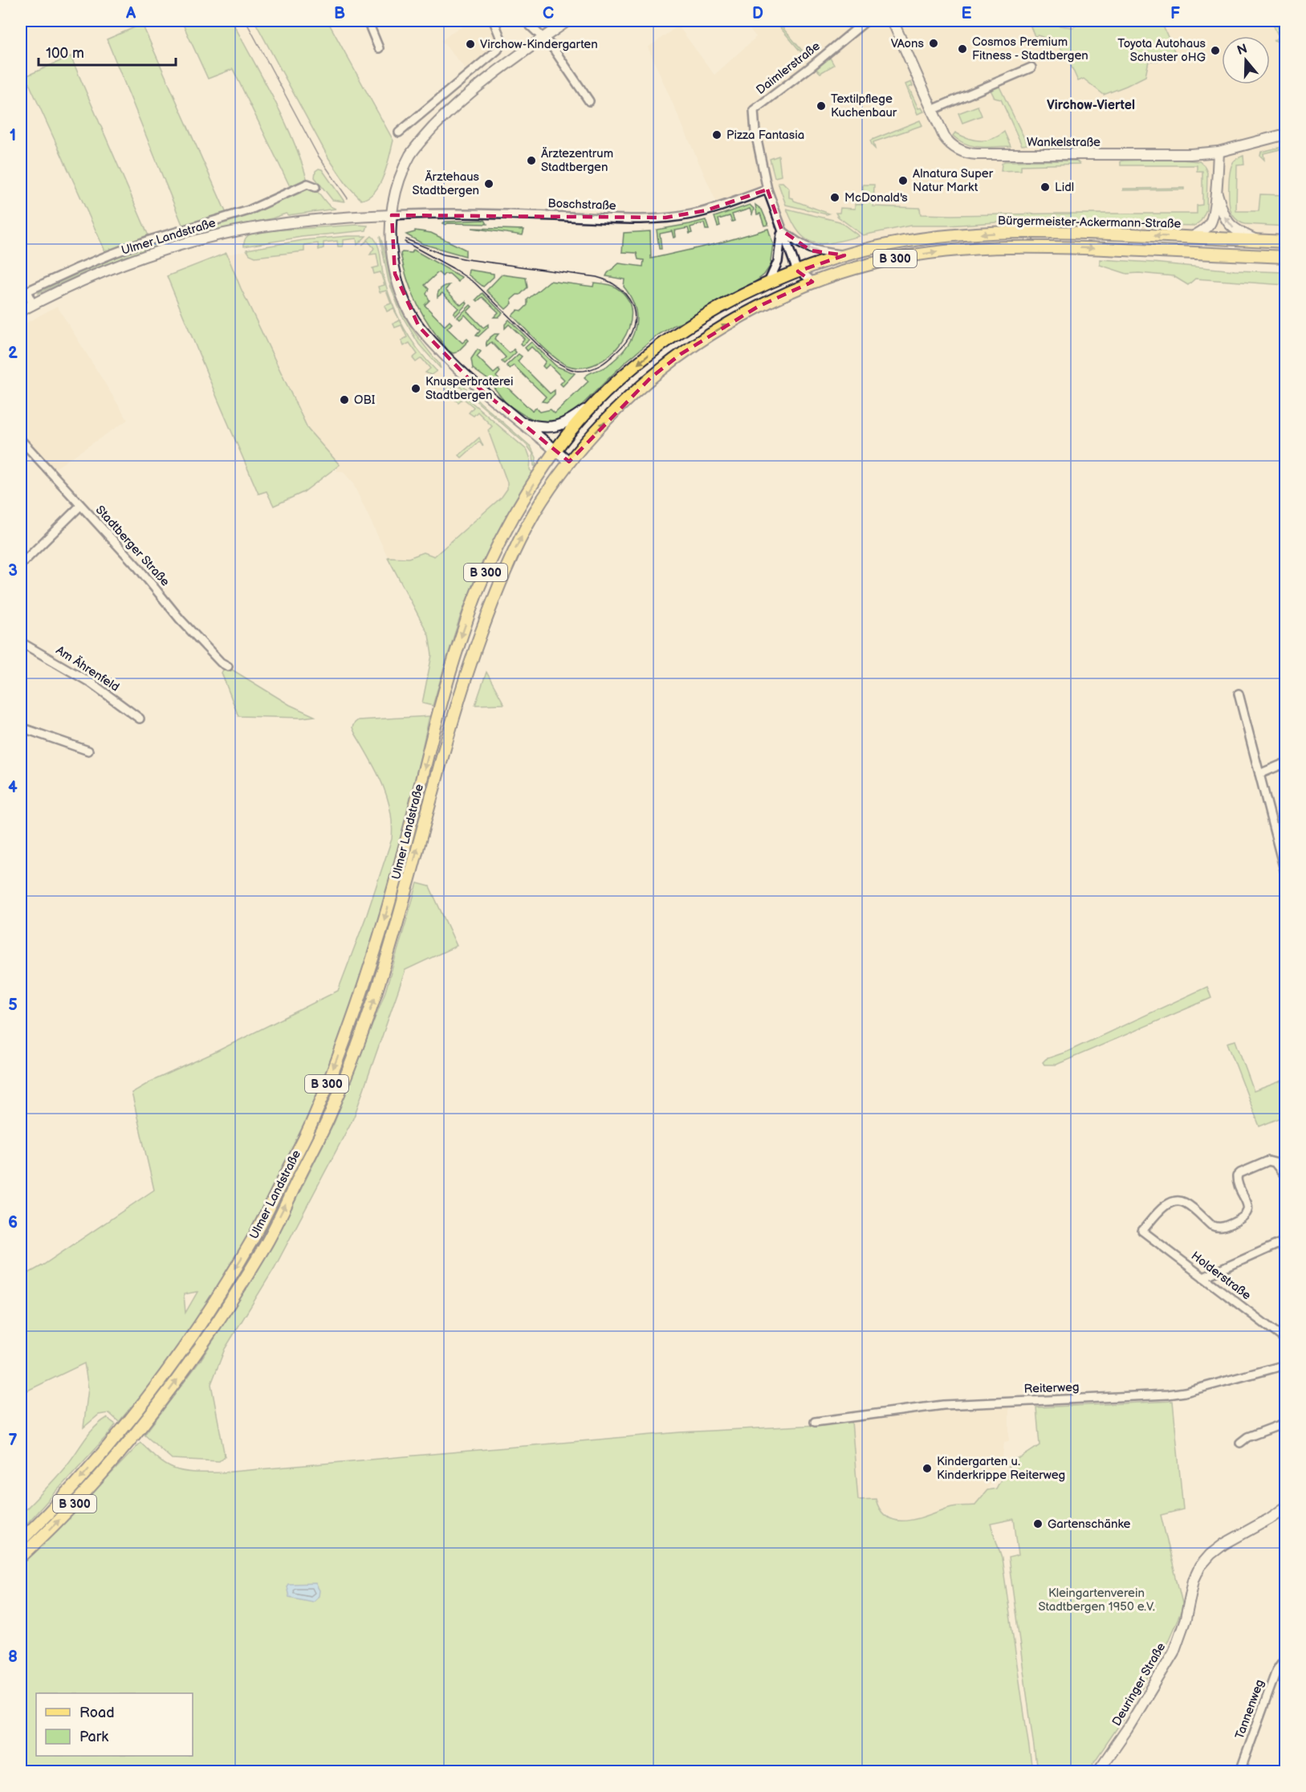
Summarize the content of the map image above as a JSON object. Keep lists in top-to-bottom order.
{
  "streets": {
    "main road": ["Bürgermeister-Ackermann-Straße", "Ulmer Landstraße", "B 300"],
    "street": [
      "Daimlerstraße",
      "Wankelstraße",
      "Boschstraße",
      "Stadtberger Straße",
      "Am Ährenfeld",
      "Holderstraße",
      "Reiterweg",
      "Deuringer Straße",
      "Tannenweg"
    ]
  },
  "crossings": [
    ["Daimlerstraße", "Boschstraße"],
    ["Daimlerstraße", "Bürgermeister-Ackermann-Straße"],
    ["Daimlerstraße", "B 300"],
    ["Boschstraße", "Ulmer Landstraße"],
    ["Bürgermeister-Ackermann-Straße", "B 300"],
    ["Ulmer Landstraße", "B 300"]
  ],
  "one_way": ["Ulmer Landstraße"],
  "districts": ["Virchow-Viertel"],
  "parks": ["Kleingartenverein Stadtbergen 1950 e.V."],
  "places": [
    "VAons",
    "Virchow-Kindergarten",
    "Cosmos Premium Fitness - Stadtbergen",
    "Toyota Autohaus Schuster oHG",
    "Textilpflege Kuchenbaur",
    "Pizza Fantasia",
    "Ärztezentrum Stadtbergen",
    "Alnatura Super Natur Markt",
    "Ärztehaus Stadtbergen",
    "Lidl",
    "McDonald's",
    "Knusperbraterei Stadtbergen",
    "OBI",
    "Kindergarten u. Kinderkrippe Reiterweg",
    "Gartenschänke"
  ],
  "legend": ["Road", "Park"],
  "scale_bar": "100 m",
  "north": "top",
  "grid": {
    "columns": [
      "A",
      "B",
      "C",
      "D",
      "E",
      "F"
    ],
    "rows": [
      "1",
      "2",
      "3",
      "4",
      "5",
      "6",
      "7",
      "8"
    ]
  }
}
